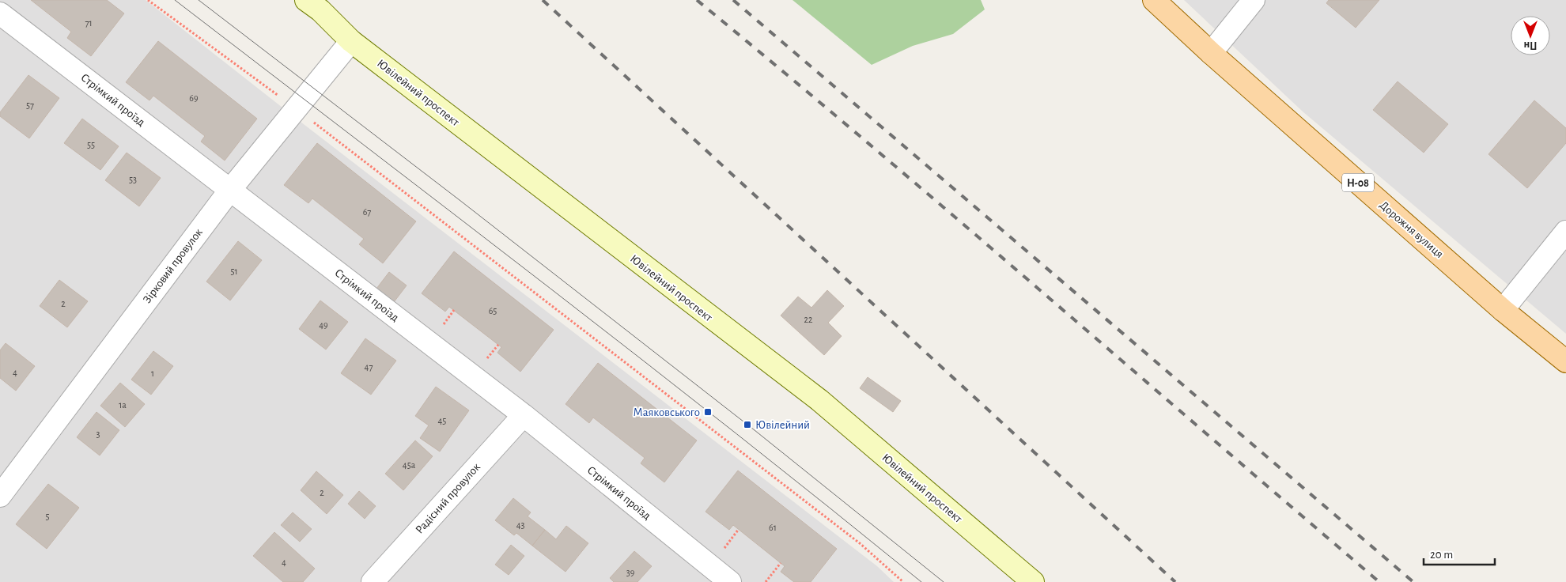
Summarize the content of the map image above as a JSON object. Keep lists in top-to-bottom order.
{
  "streets": {
    "main road": ["Ювілейний проспект", "Н-08", "Дорожня вулиця"],
    "street": ["Стрімкий проїзд", "Зірковий провулок", "Радісний провулок"]
  },
  "crossings": [
    ["Ювілейний проспект", "Зірковий провулок"],
    ["Стрімкий проїзд", "Зірковий провулок"],
    ["Стрімкий проїзд", "Радісний провулок"]
  ],
  "places": {
    "transit": ["Маяковського", "Ювілейний"]
  },
  "house_numbers": [
    "71",
    "69",
    "57",
    "55",
    "53",
    "67",
    "51",
    "2",
    "65",
    "22",
    "49",
    "47",
    "4",
    "1",
    "1а",
    "45",
    "3",
    "45а",
    "2",
    "5",
    "43",
    "61",
    "4",
    "39"
  ],
  "scale_bar": "20 m",
  "north": "bottom"
}
